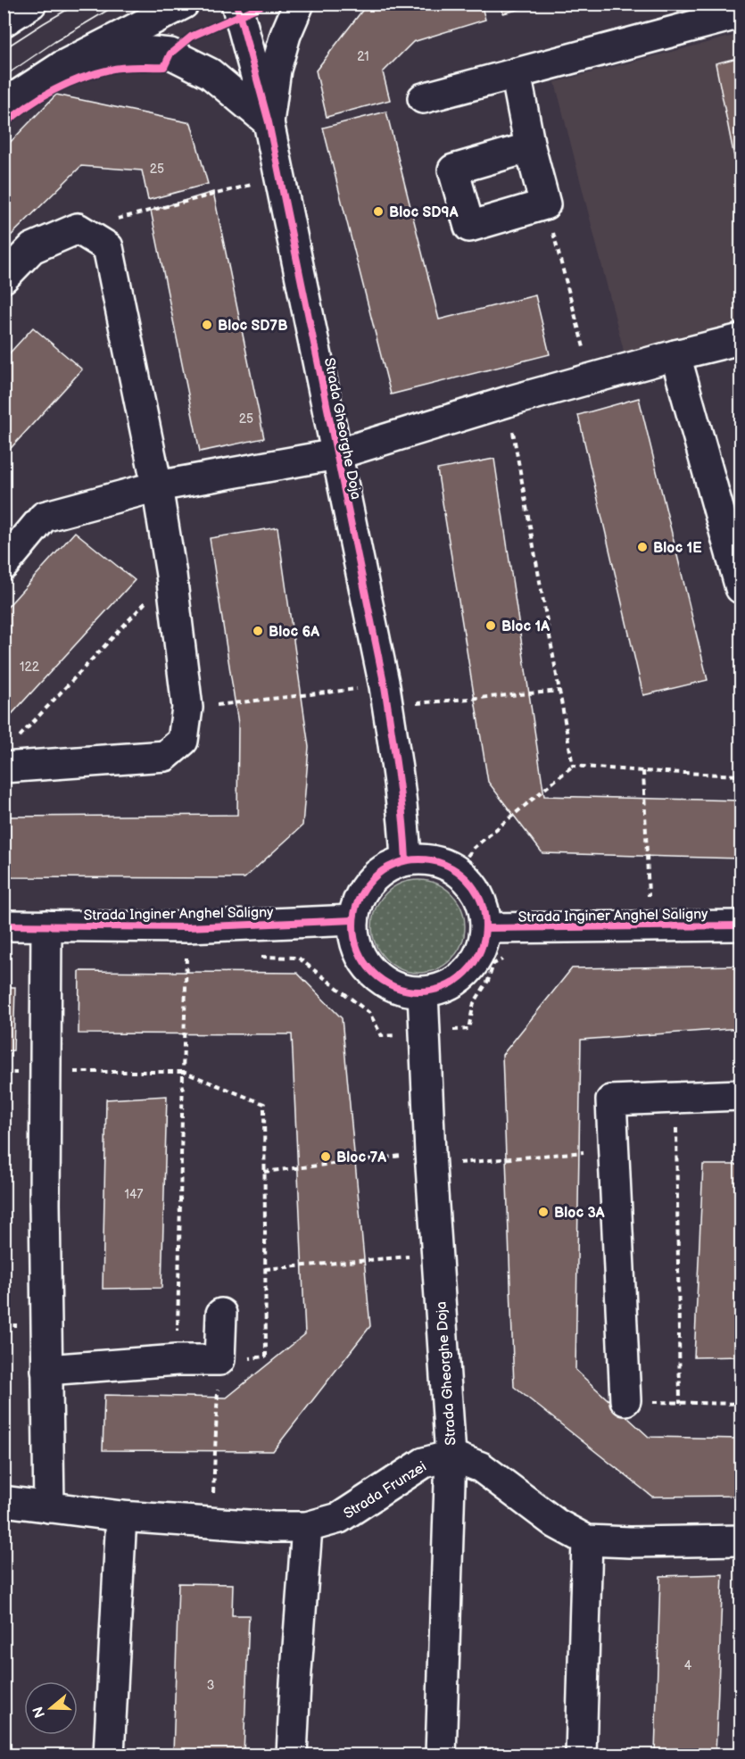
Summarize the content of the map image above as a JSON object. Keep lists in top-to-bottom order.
{
  "streets": {
    "street": ["Strada Gheorghe Doja", "Strada Inginer Anghel Saligny", "Strada Frunzei"]
  },
  "crossings": [
    ["Strada Gheorghe Doja", "Strada Inginer Anghel Saligny"],
    ["Strada Gheorghe Doja", "Strada Frunzei"]
  ],
  "places": [
    "Bloc SD9A",
    "Bloc SD7B",
    "Bloc 1E",
    "Bloc 1A",
    "Bloc 6A",
    "Bloc 7A",
    "Bloc 3A"
  ],
  "house_numbers": [
    "21",
    "25",
    "25",
    "122",
    "147",
    "4",
    "3"
  ],
  "north": "left"
}
